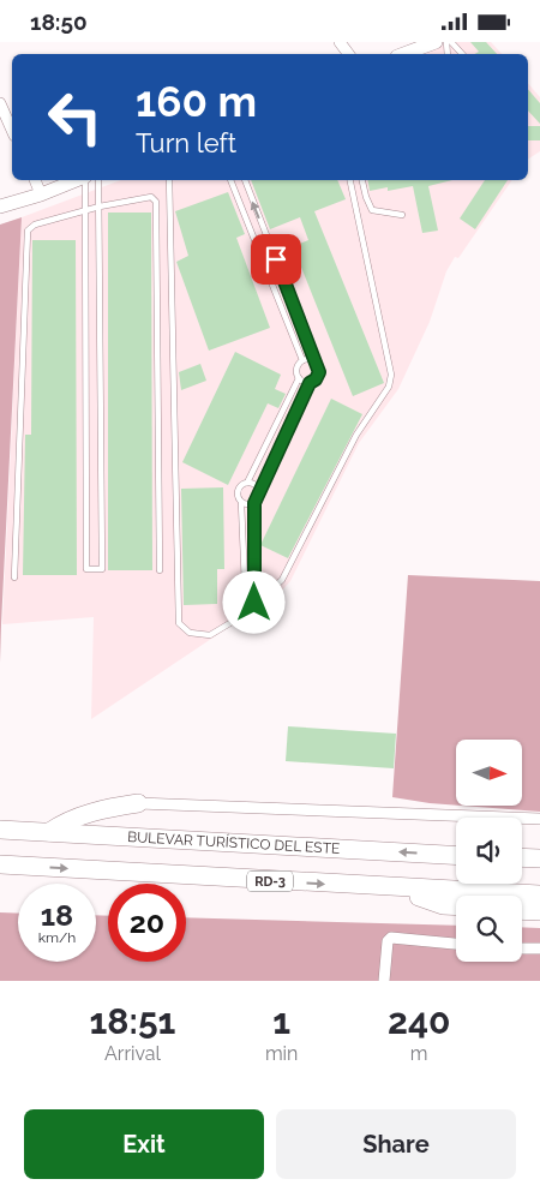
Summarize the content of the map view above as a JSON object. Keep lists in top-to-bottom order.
{
  "streets": {
    "highway": ["BULEVAR TURÍSTICO DEL ESTE", "RD-3"]
  },
  "north": "right",
  "page": {
    "status": "18:50",
    "turn": ["160 m", "Turn left"],
    "speed": "18 km/h",
    "limit": "20",
    "eta": [
      "18:51",
      "Arrival",
      "1",
      "min",
      "240",
      "m"
    ],
    "buttons": ["Exit", "Share"]
  }
}
